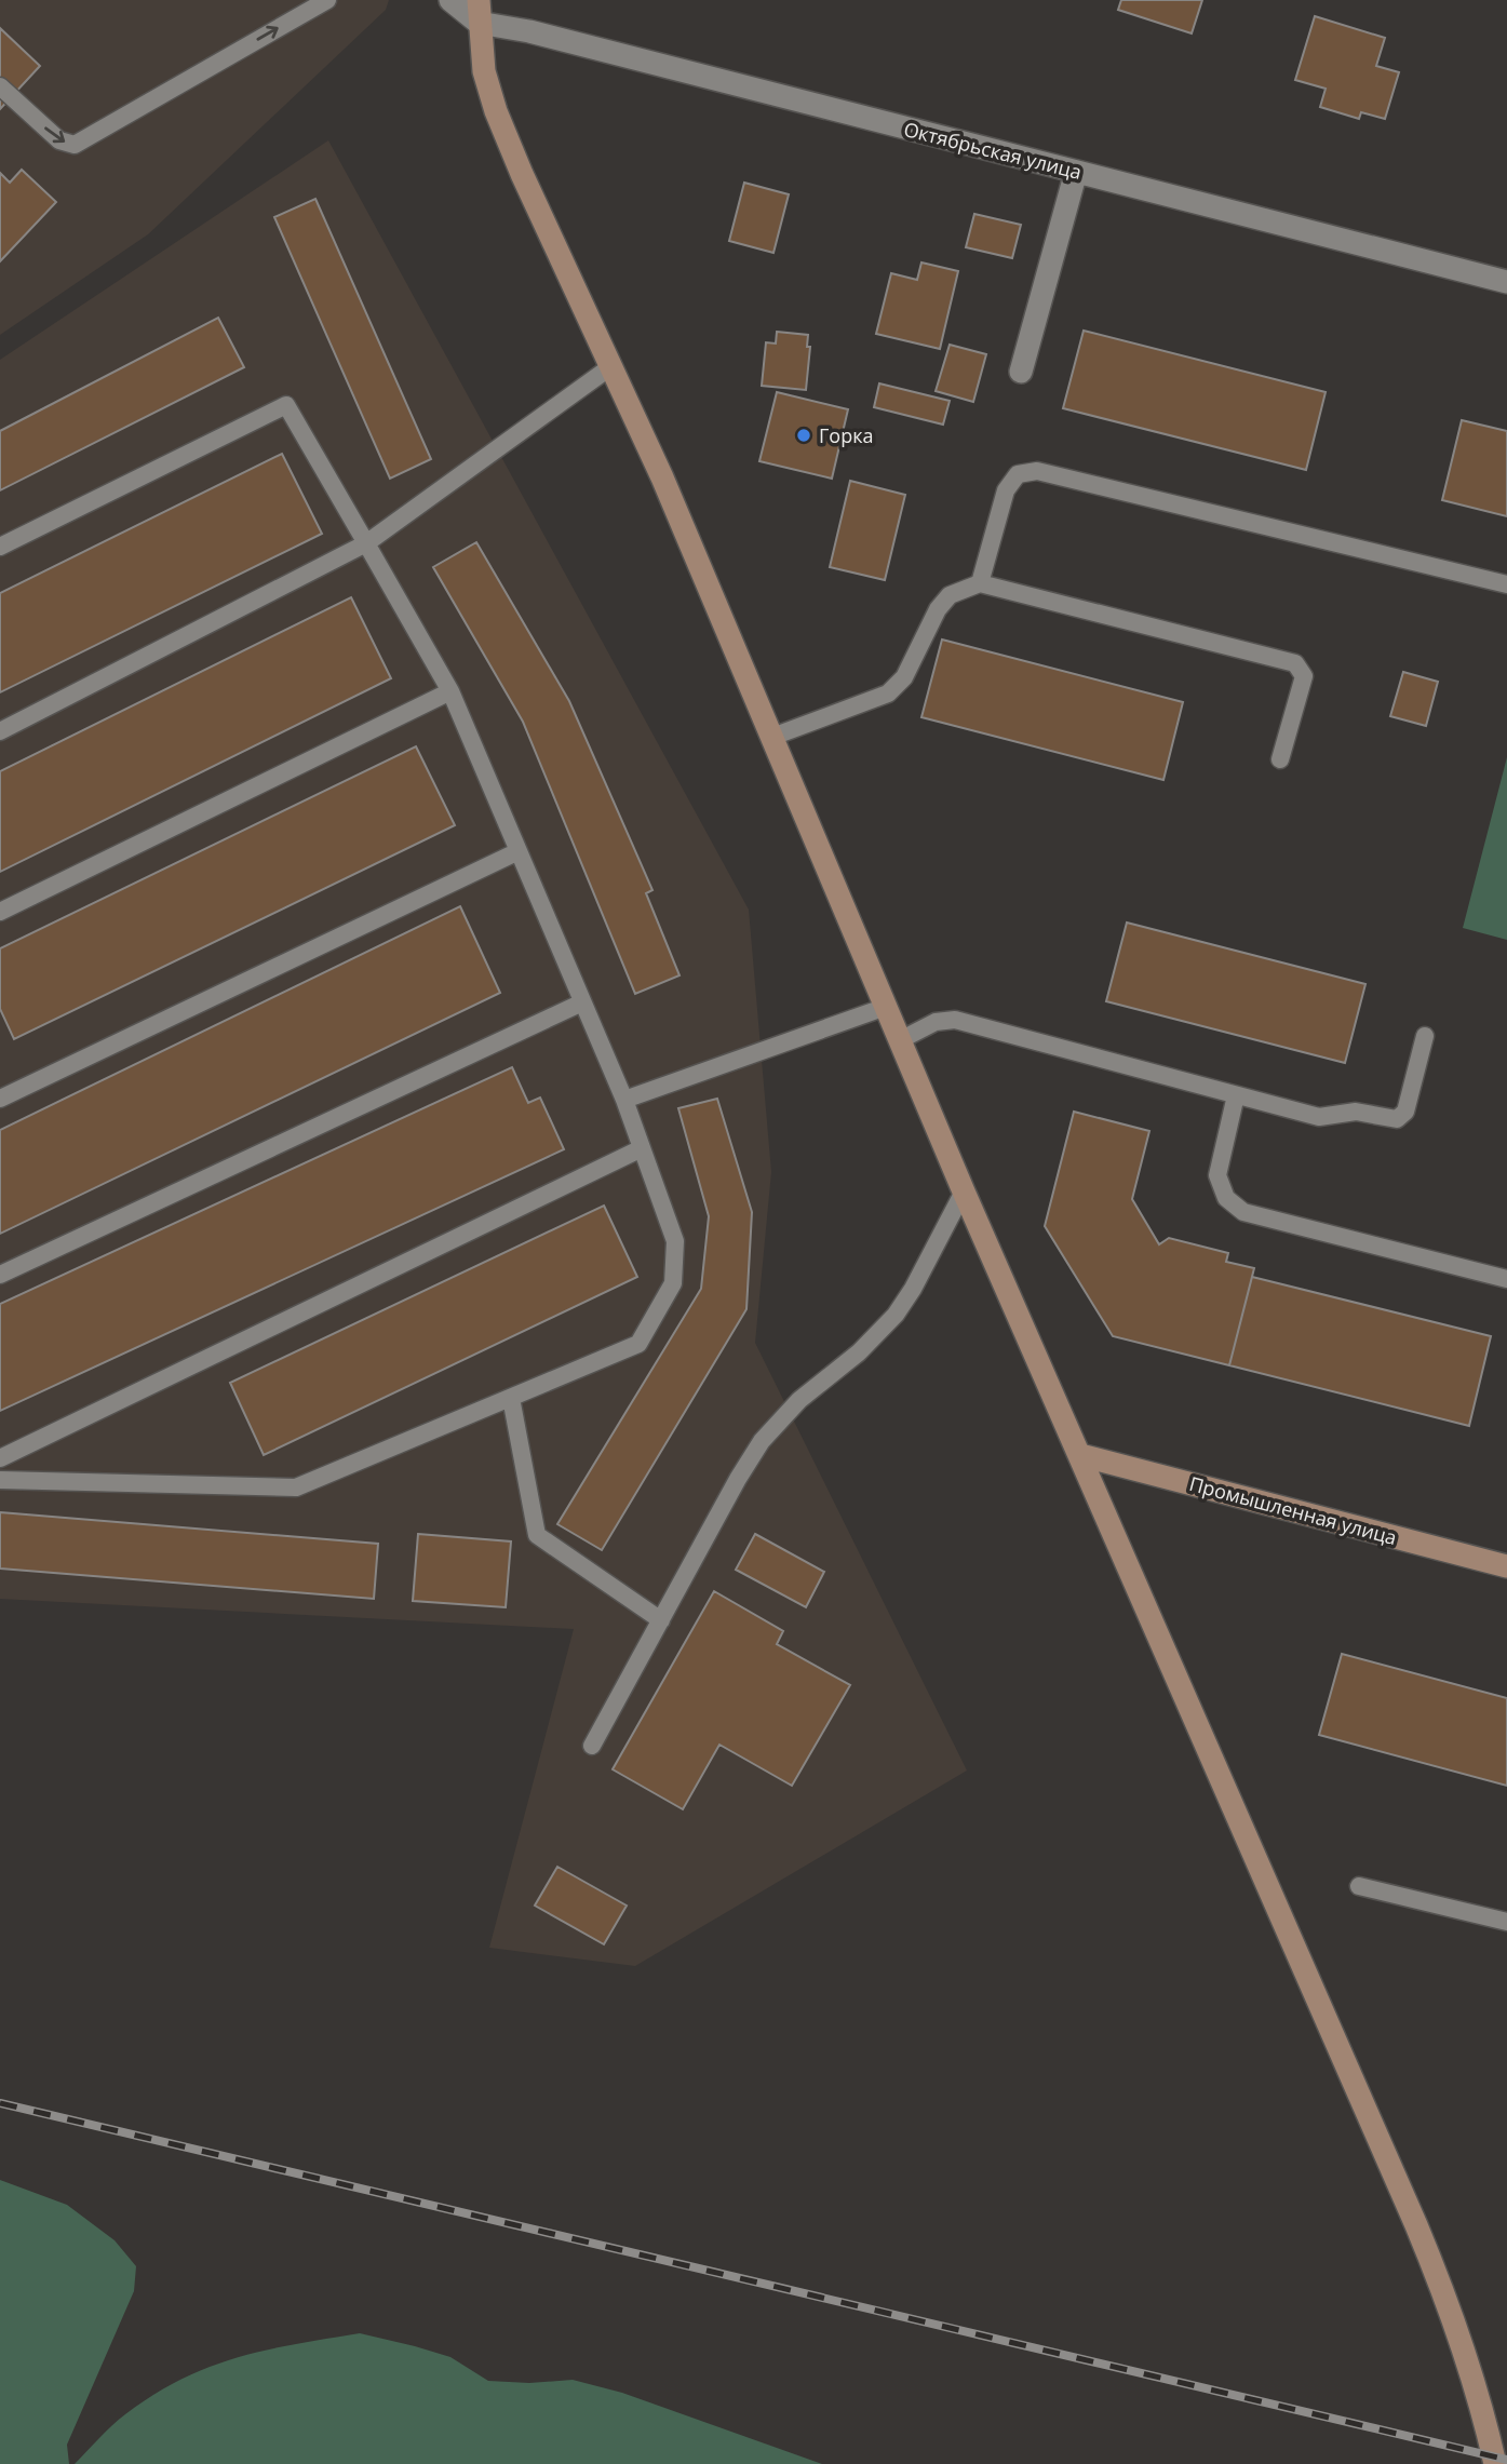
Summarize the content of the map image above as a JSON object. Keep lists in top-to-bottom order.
{
  "streets": {
    "main road": ["Промышленная улица"],
    "street": ["Октябрьская улица"]
  },
  "places": ["Горка"]
}
